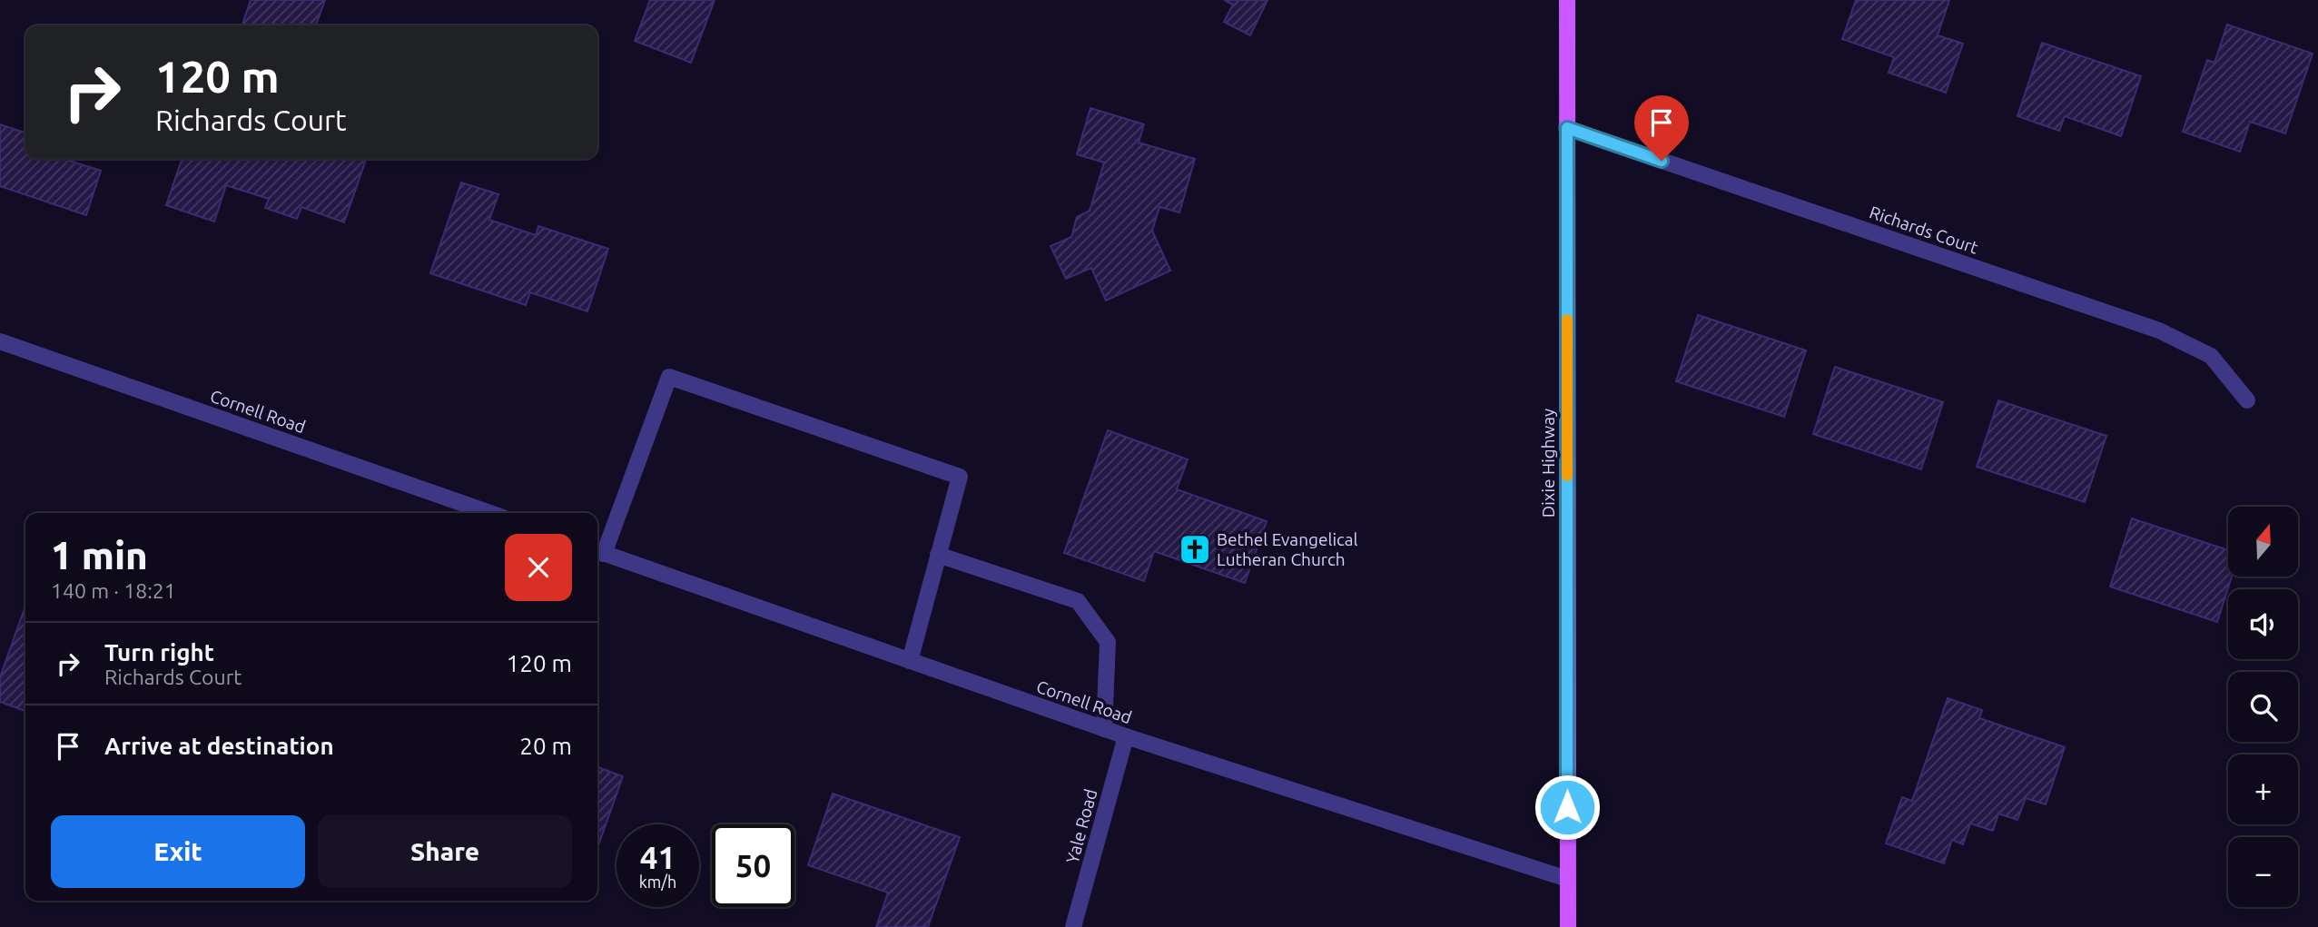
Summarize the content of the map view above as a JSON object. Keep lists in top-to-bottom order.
{
  "streets": {
    "main road": ["Dixie Highway"],
    "street": ["Richards Court", "Cornell Road", "Yale Road"]
  },
  "crossings": [
    ["Richards Court", "Dixie Highway"],
    ["Cornell Road", "Dixie Highway"],
    ["Cornell Road", "Yale Road"]
  ],
  "places": {
    "church": ["Bethel Evangelical Lutheran Church"]
  },
  "north": "top",
  "page": {
    "turn": ["120 m", "Richards Court"],
    "map_buttons": ["+", "−"],
    "heading": ["1 min", "140 m · 18:21"],
    "list": [
      {
        "name": "Turn right",
        "note": "Richards Court",
        "value": "120 m"
      },
      {
        "name": "Arrive at destination",
        "value": "20 m"
      }
    ],
    "buttons": ["Exit", "Share"],
    "speed": "41 km/h",
    "limit": "50"
  }
}
